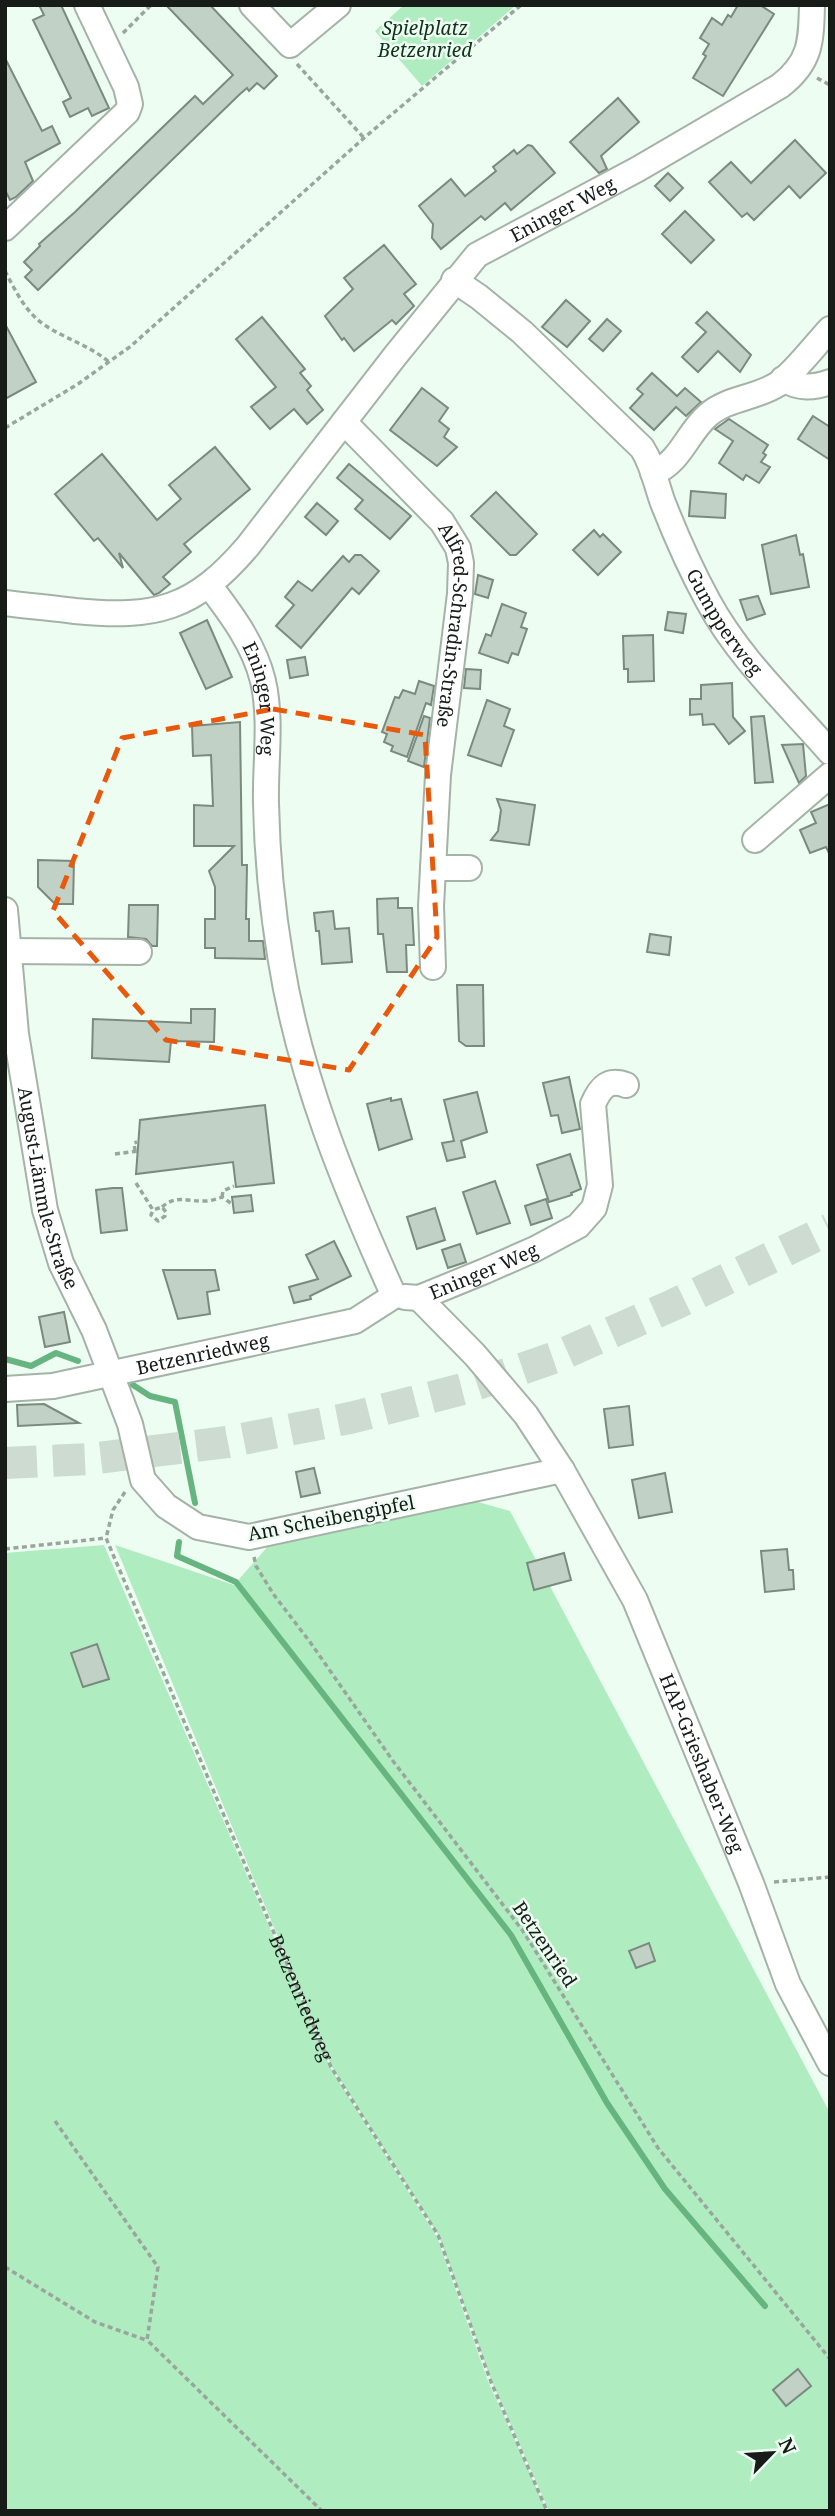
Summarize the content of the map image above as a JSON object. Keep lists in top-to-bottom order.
{
  "streets": {
    "street": [
      "Eninger Weg",
      "Gumpperweg",
      "Alfred-Schradin-Straße",
      "August-Lämmle-Straße",
      "Betzenriedweg",
      "Am Scheibengipfel",
      "HAP-Grieshaber-Weg"
    ],
    "path": ["Betzenried"]
  },
  "crossings": [
    ["Eninger Weg", "Gumpperweg"],
    ["Eninger Weg", "Alfred-Schradin-Straße"],
    ["Eninger Weg", "Betzenriedweg"],
    ["Eninger Weg", "HAP-Grieshaber-Weg"],
    ["August-Lämmle-Straße", "Betzenriedweg"],
    ["August-Lämmle-Straße", "Am Scheibengipfel"],
    ["Betzenriedweg", "Am Scheibengipfel"],
    ["Betzenriedweg", "HAP-Grieshaber-Weg"],
    ["Am Scheibengipfel", "HAP-Grieshaber-Weg"],
    ["Am Scheibengipfel", "Betzenried"]
  ],
  "parks": ["Spielplatz Betzenried"],
  "north": "top right"
}
